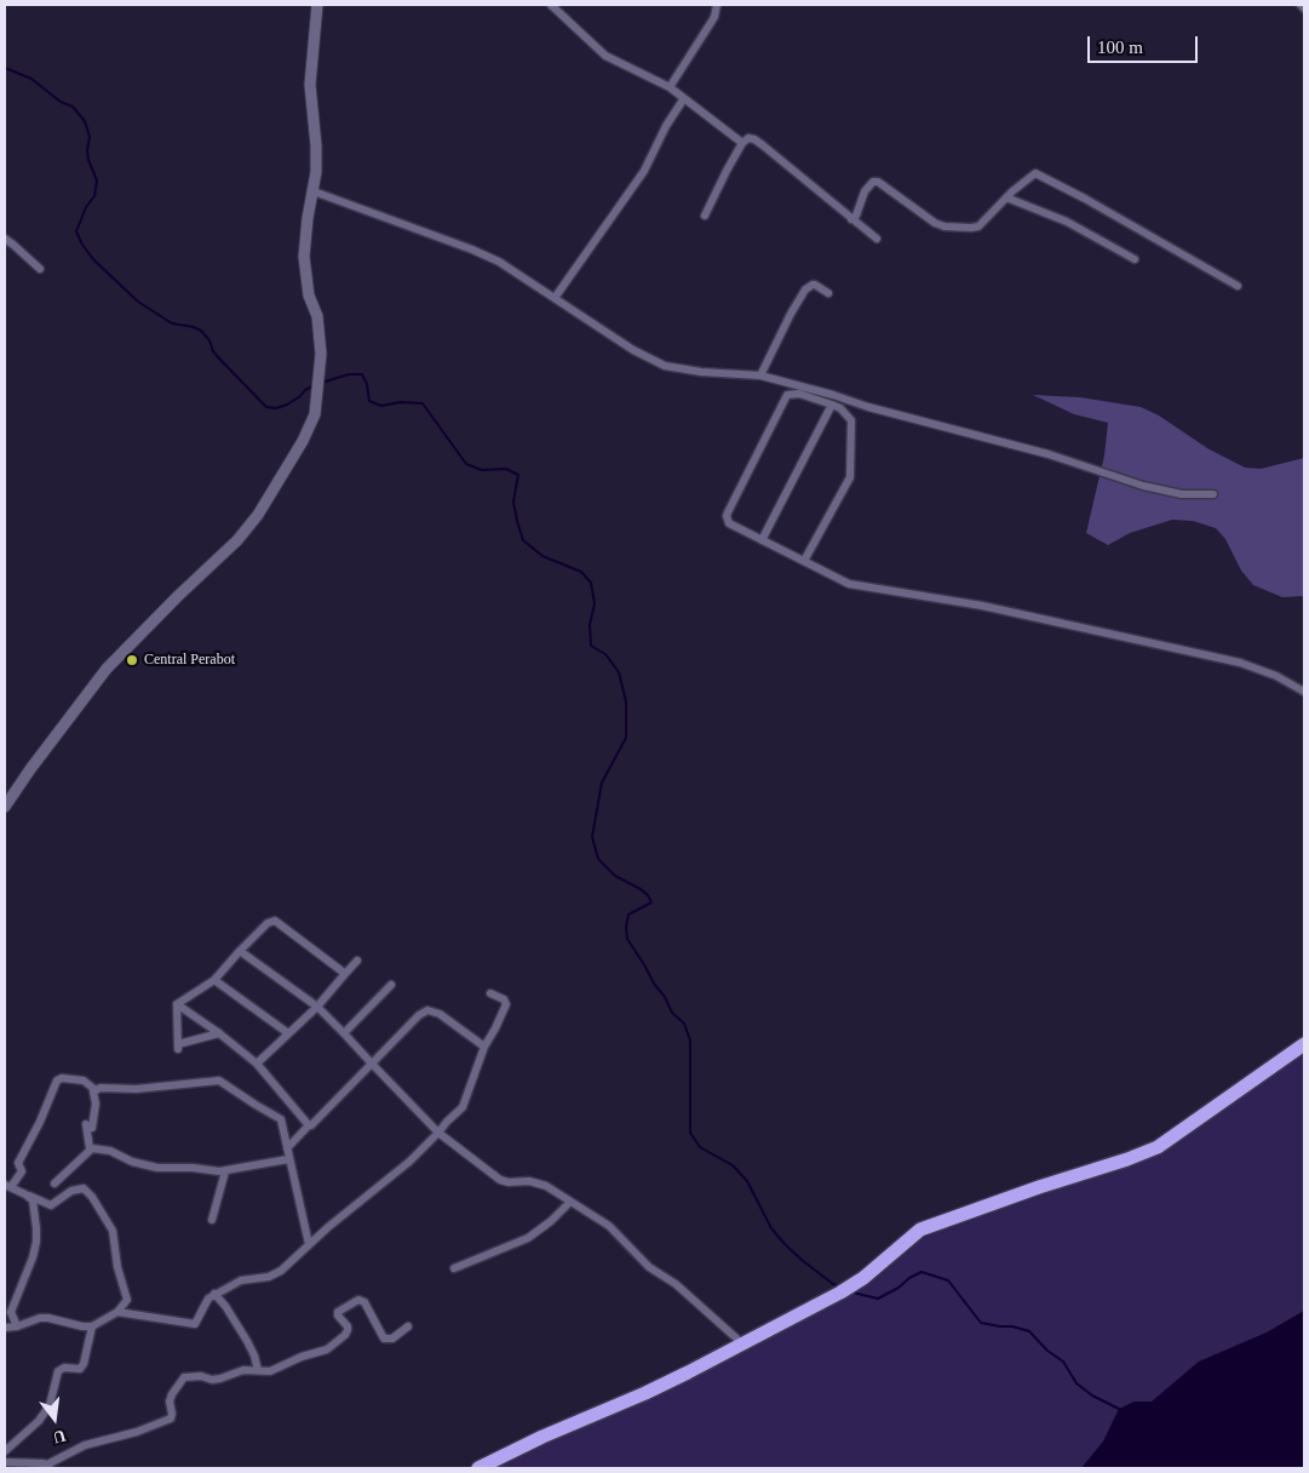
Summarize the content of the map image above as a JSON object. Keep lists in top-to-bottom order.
{
  "places": ["Central Perabot"],
  "scale_bar": "100 m",
  "north": "bottom"
}
